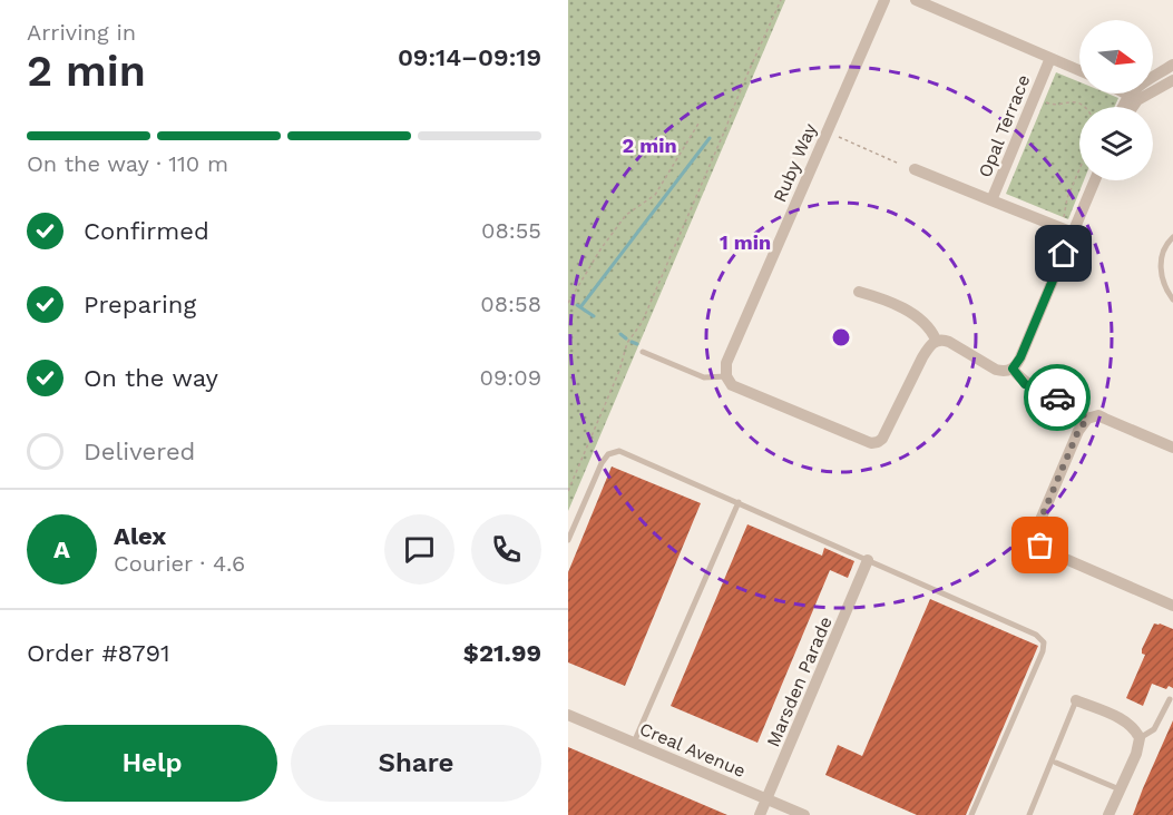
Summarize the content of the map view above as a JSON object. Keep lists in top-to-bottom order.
{
  "streets": {
    "street": [
      "Opal Terrace",
      "Ruby Way",
      "Marsden Parade",
      "Creal Avenue"
    ]
  },
  "crossings": [
    ["Marsden Parade", "Creal Avenue"]
  ],
  "north": "right",
  "page": {
    "heading": ["2 min", "Arriving in", "09:14–09:19"],
    "panel": [
      "Alex",
      "Courier · 4.6",
      "Order #8791",
      "$21.99"
    ],
    "bar": "On the way · 110 m",
    "list": [
      ["Confirmed", "08:55"],
      ["Preparing", "08:58"],
      ["On the way", "09:09"],
      "Delivered"
    ],
    "round": "A",
    "buttons": ["Help", "Share"]
  },
  "rings": ["2 min", "1 min"]
}
